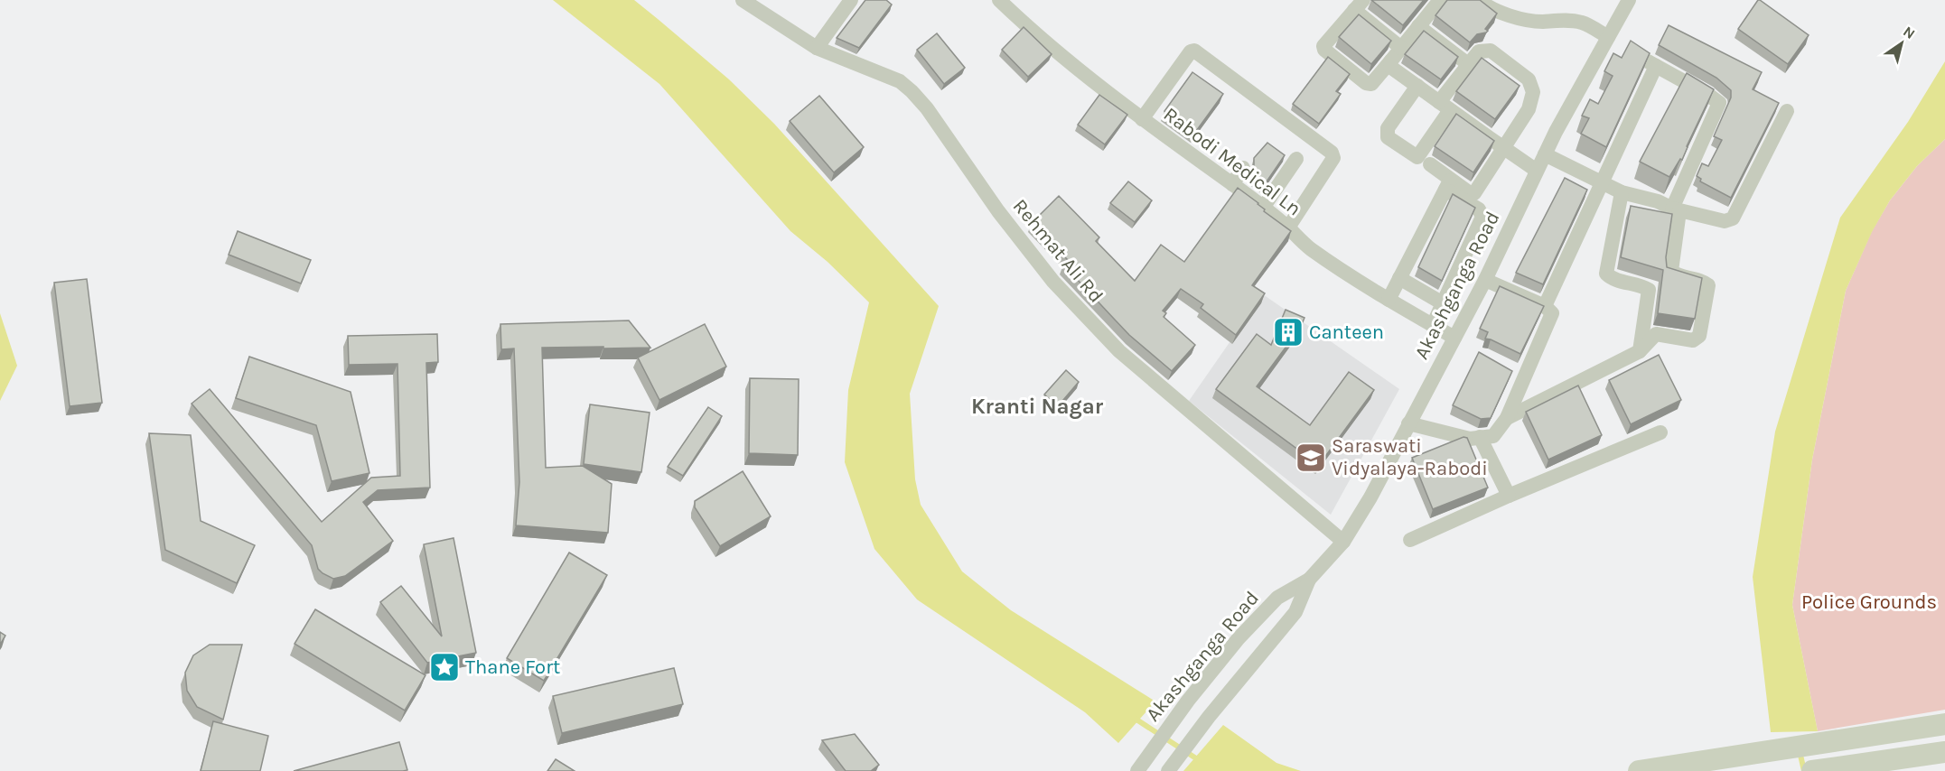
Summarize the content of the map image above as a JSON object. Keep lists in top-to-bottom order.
{
  "streets": {
    "street": ["Rabodi Medical Ln", "Rehmat Ali Rd", "Akashganga Road"]
  },
  "crossings": [
    ["Rabodi Medical Ln", "Akashganga Road"],
    ["Rehmat Ali Rd", "Akashganga Road"]
  ],
  "districts": ["Kranti Nagar"],
  "parks": ["Police Grounds"],
  "places": {
    "building": ["Canteen"],
    "school or university": ["Saraswati Vidyalaya-Rabodi"],
    "place": ["Thane Fort"]
  },
  "north": "top right"
}
